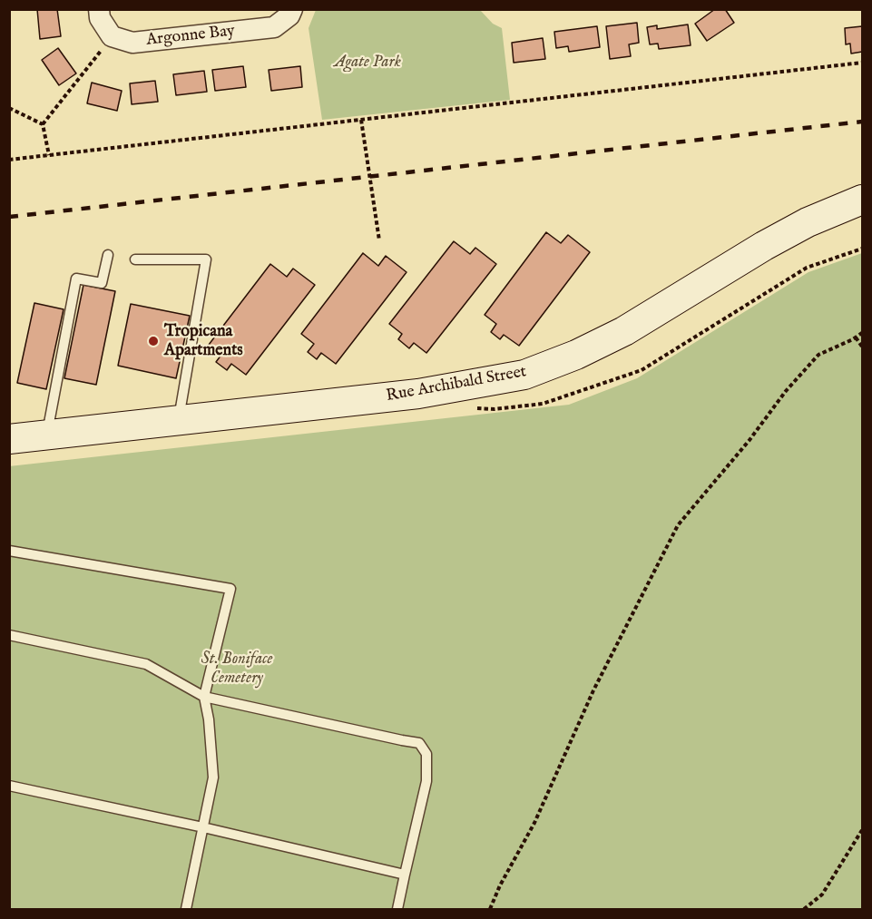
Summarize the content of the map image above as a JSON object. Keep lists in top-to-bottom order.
{
  "streets": {
    "main road": ["Rue Archibald Street"],
    "street": ["Argonne Bay"]
  },
  "parks": ["Agate Park", "St. Boniface Cemetery"],
  "places": ["Tropicana Apartments"]
}
